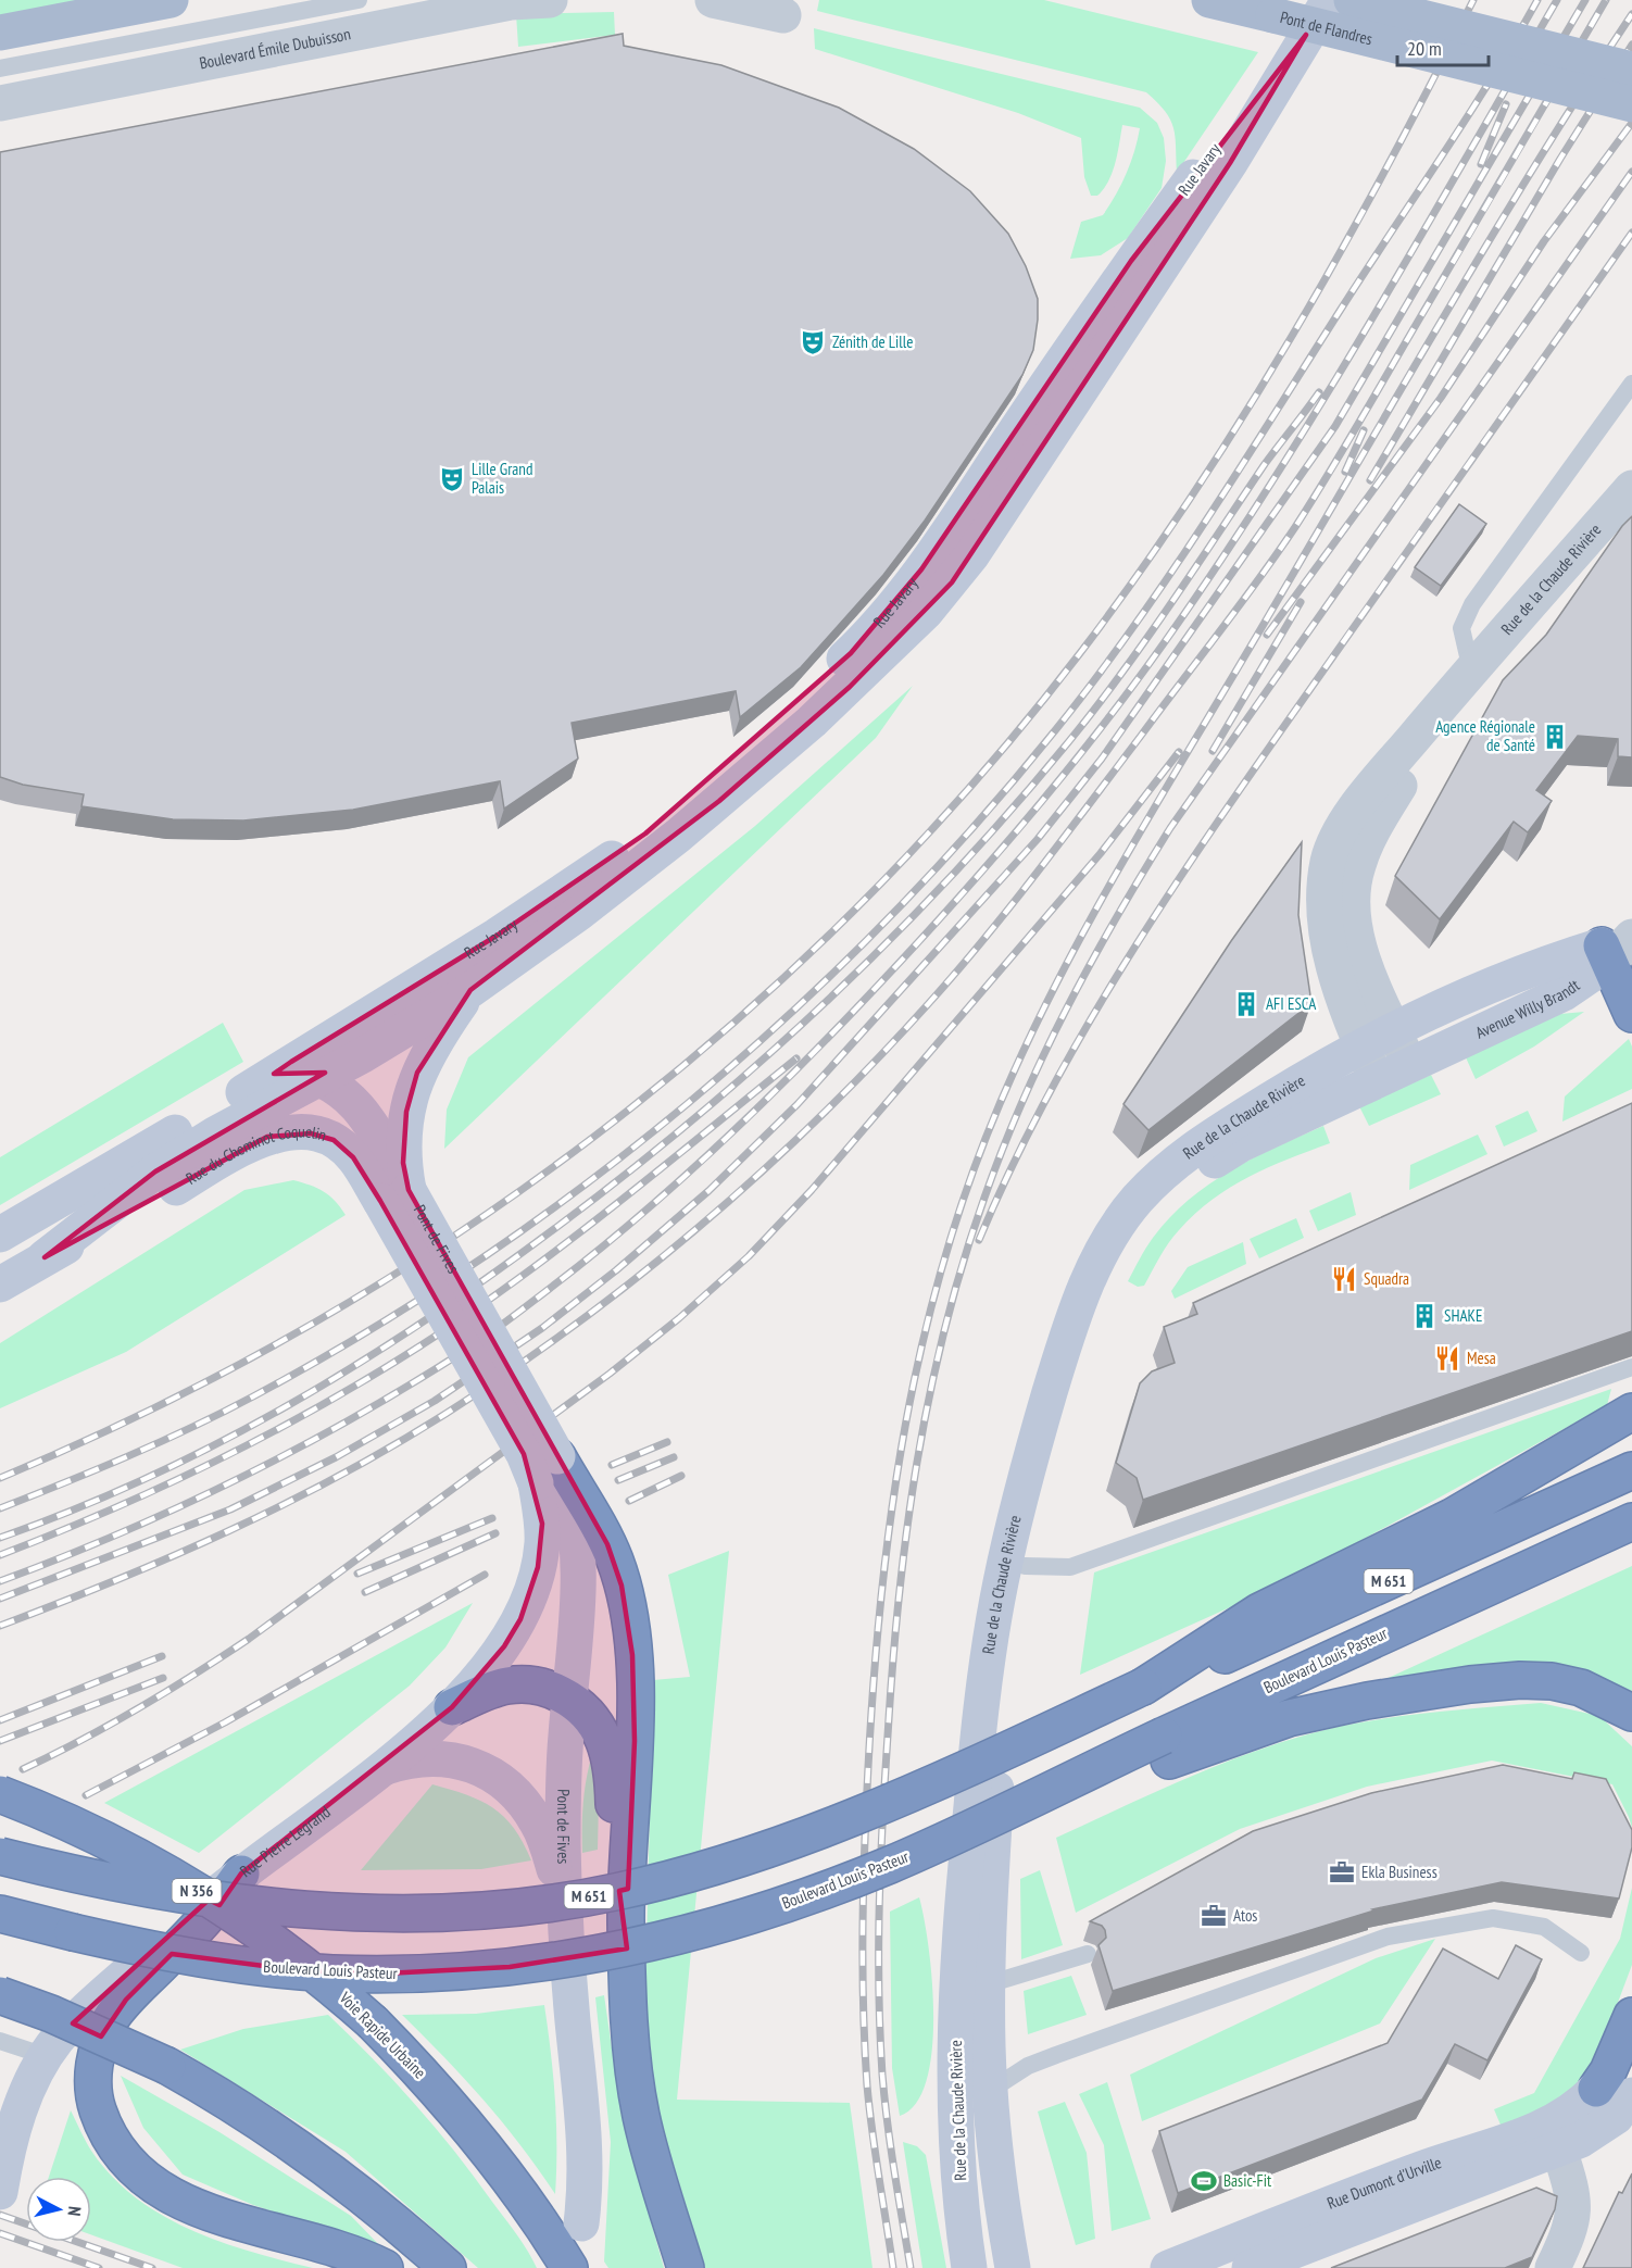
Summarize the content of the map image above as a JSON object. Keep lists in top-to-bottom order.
{
  "streets": {
    "highway": [
      "M 651",
      "Boulevard Louis Pasteur",
      "N 356",
      "Voie Rapide Urbaine"
    ],
    "main road": [
      "Pont de Flandres",
      "Rue Javary",
      "Rue de la Chaude Rivière",
      "Avenue Willy Brandt",
      "Rue du Cheminot Coquelin",
      "Pont de Fives",
      "Rue Pierre Legrand",
      "Rue Dumont d'Urville"
    ],
    "street": ["Boulevard Émile Dubuisson"]
  },
  "crossings": [
    ["Rue Javary", "Rue du Cheminot Coquelin"],
    ["Rue Javary", "Pont de Fives"],
    ["Rue de la Chaude Rivière", "Avenue Willy Brandt"],
    ["Rue du Cheminot Coquelin", "Pont de Fives"],
    ["Pont de Fives", "Rue Pierre Legrand"]
  ],
  "places": {
    "theatre": ["Zénith de Lille", "Lille Grand Palais"],
    "building": ["Agence Régionale de Santé", "AFI ESCA", "SHAKE"],
    "restaurant": ["Squadra", "Mesa"],
    "office": ["Ekla Business", "Atos"],
    "sports": ["Basic-Fit"]
  },
  "scale_bar": "20 m",
  "north": "right"
}
